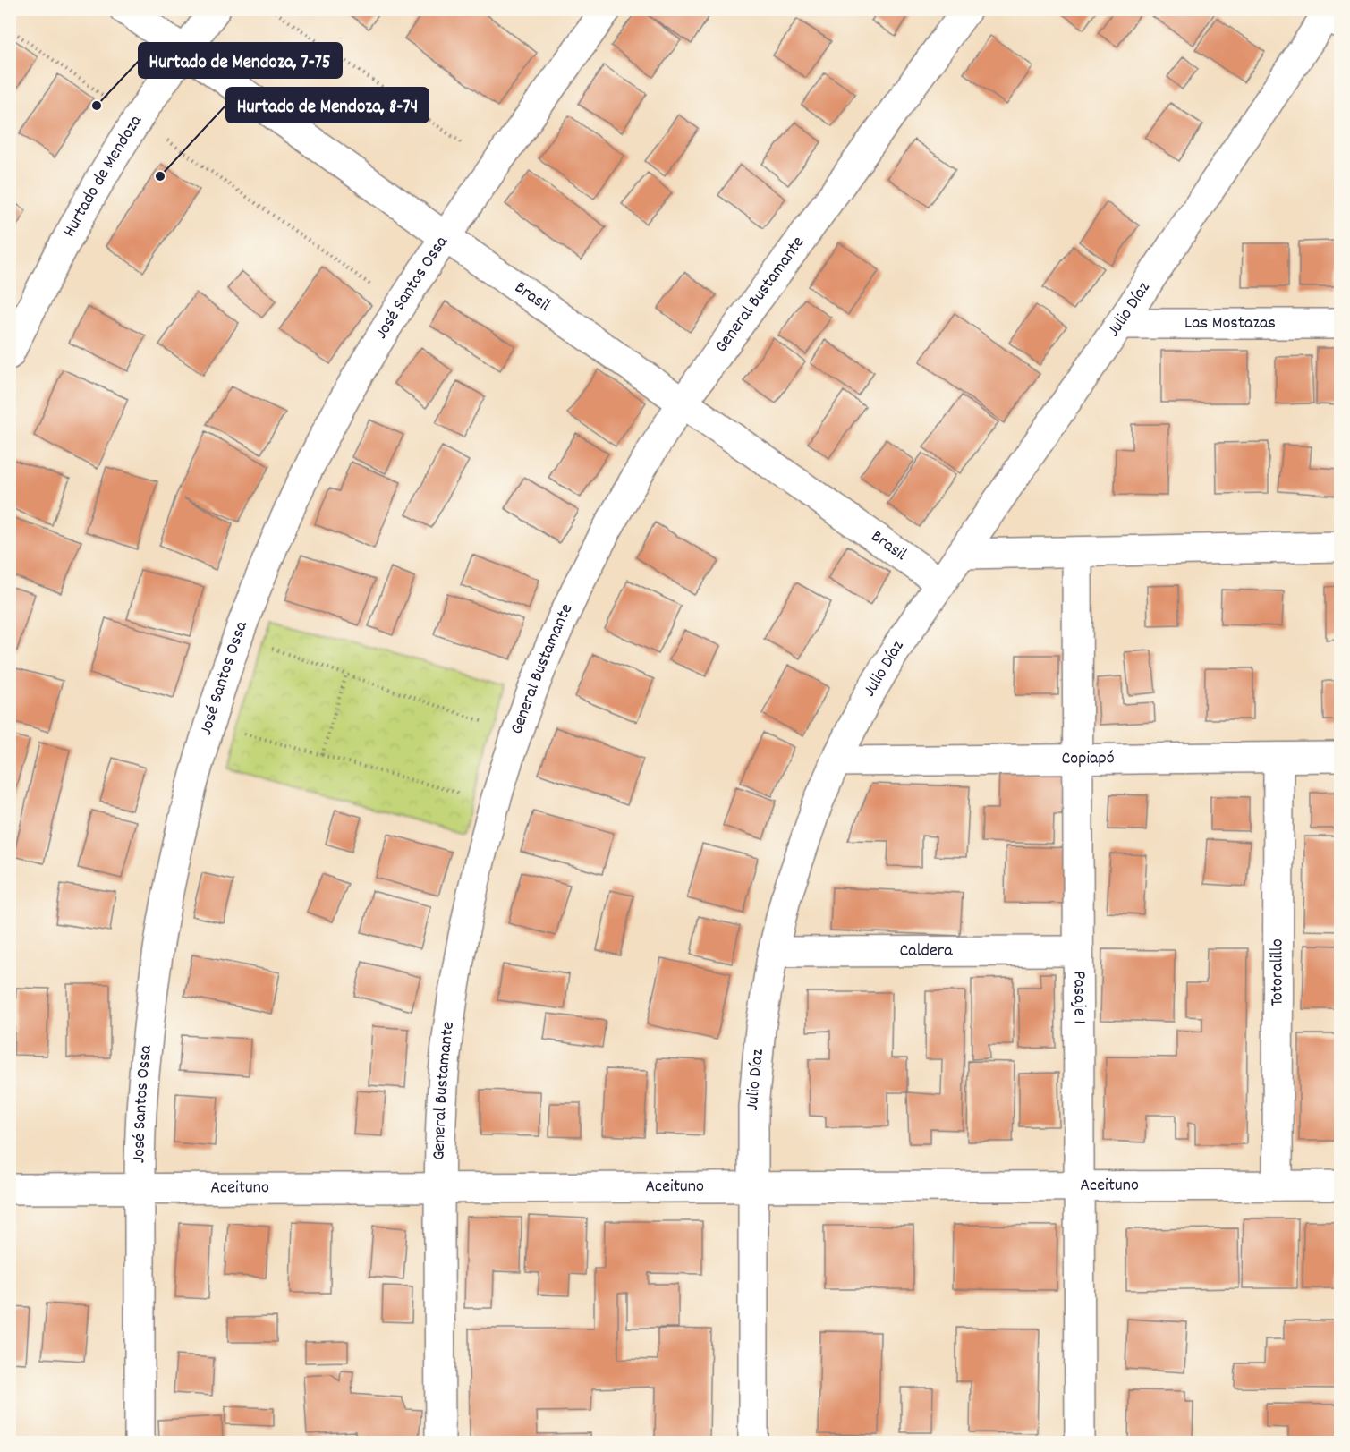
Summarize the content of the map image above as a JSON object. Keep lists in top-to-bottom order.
{
  "streets": {
    "street": [
      "Hurtado de Mendoza",
      "José Santos Ossa",
      "General Bustamante",
      "Brasil",
      "Julio Díaz",
      "Las Mostazas",
      "Copiapó",
      "Caldera",
      "Totoralillo",
      "Pasaje 1",
      "Aceituno"
    ]
  },
  "crossings": [
    ["Hurtado de Mendoza", "Brasil"],
    ["José Santos Ossa", "Brasil"],
    ["José Santos Ossa", "Aceituno"],
    ["General Bustamante", "Brasil"],
    ["General Bustamante", "Aceituno"],
    ["Brasil", "Julio Díaz"],
    ["Julio Díaz", "Las Mostazas"],
    ["Julio Díaz", "Copiapó"],
    ["Julio Díaz", "Caldera"],
    ["Julio Díaz", "Aceituno"],
    ["Copiapó", "Totoralillo"],
    ["Copiapó", "Pasaje 1"],
    ["Caldera", "Pasaje 1"],
    ["Totoralillo", "Aceituno"],
    ["Pasaje 1", "Aceituno"]
  ],
  "places": ["Hurtado de Mendoza, 7-75", "Hurtado de Mendoza, 8-74"]
}
